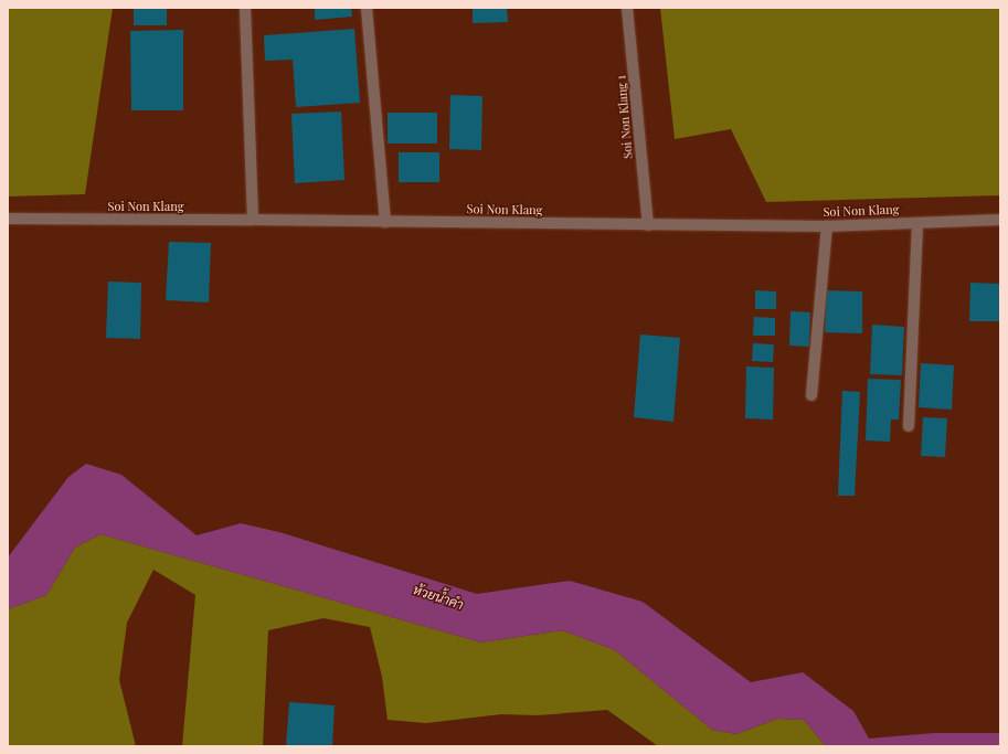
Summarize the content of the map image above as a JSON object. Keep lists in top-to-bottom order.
{
  "streets": {
    "street": ["Soi Non Klang 1", "Soi Non Klang"]
  },
  "crossings": [
    ["Soi Non Klang 1", "Soi Non Klang"]
  ],
  "water": ["ห้วยน้ำคำ"]
}
